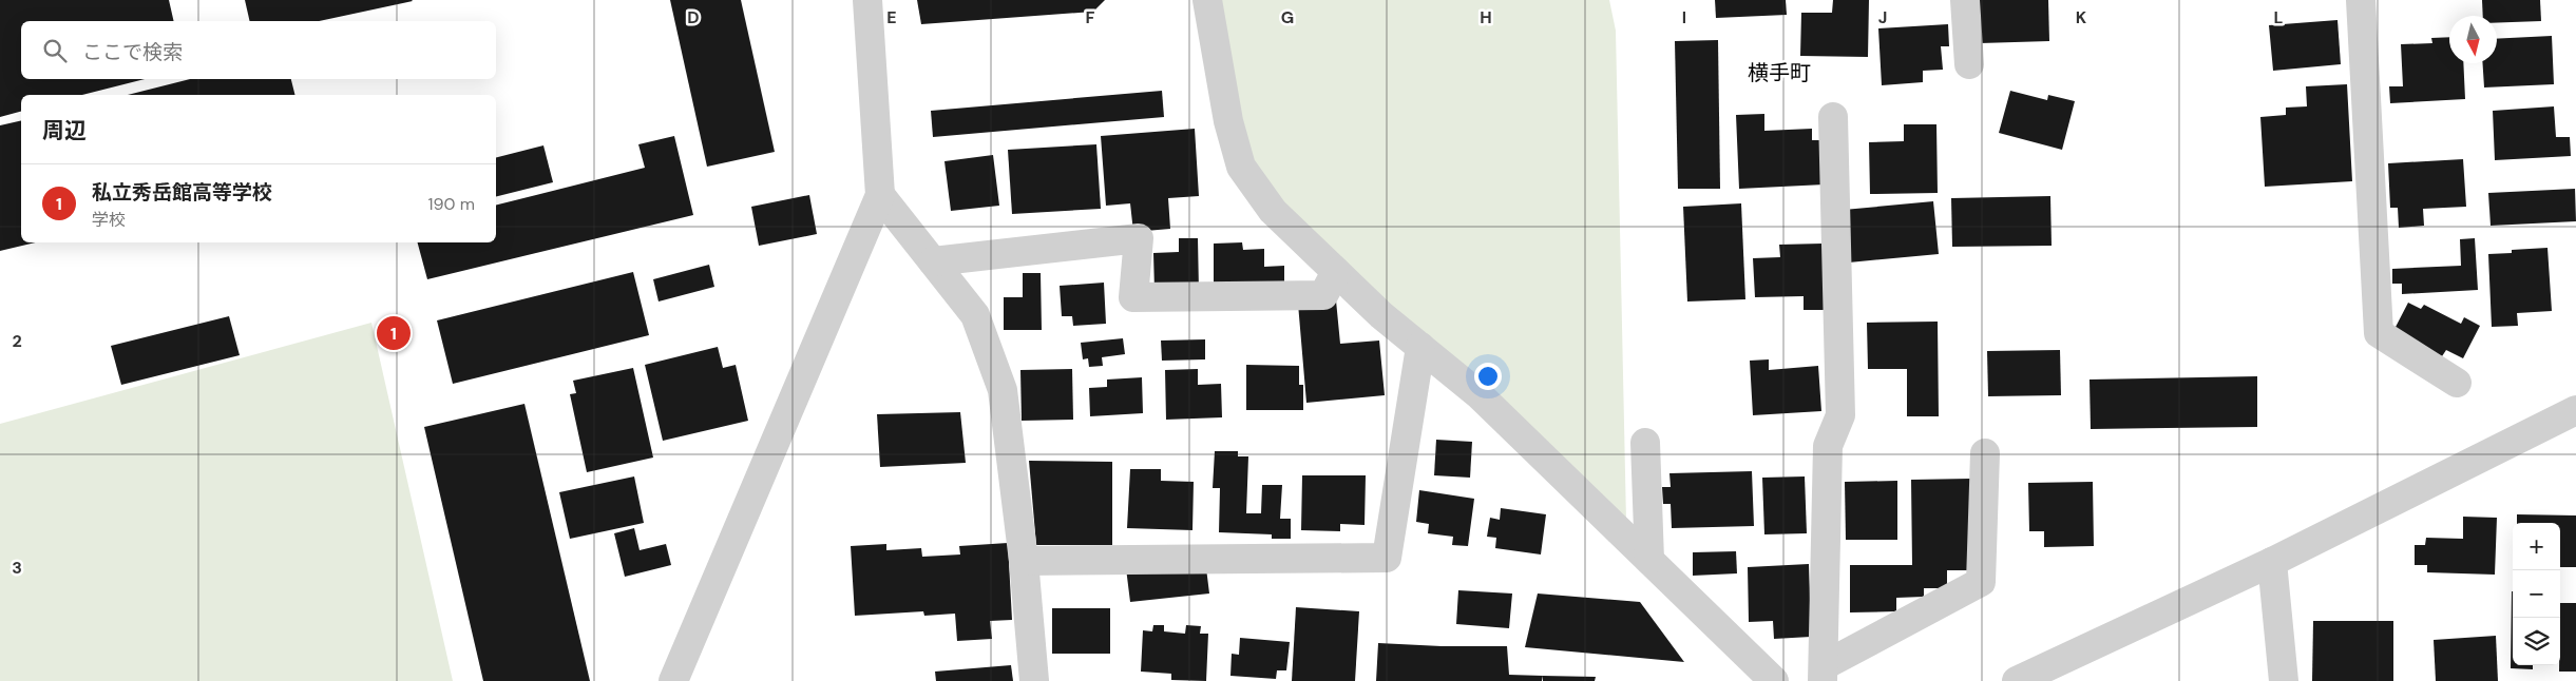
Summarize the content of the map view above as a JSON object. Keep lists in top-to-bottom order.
{
  "districts": ["横手町"],
  "north": "bottom",
  "page": {
    "search": "ここで検索",
    "heading": "周辺",
    "list": [
      {
        "mark": "1",
        "name": "私立秀岳館高等学校",
        "note": "学校",
        "value": "190 m"
      }
    ],
    "pins": "1",
    "map_buttons": ["+", "−"]
  },
  "grid": {
    "columns": [
      "D",
      "E",
      "F",
      "G",
      "H",
      "I",
      "J",
      "K",
      "L"
    ],
    "rows": ["2", "3"]
  }
}
